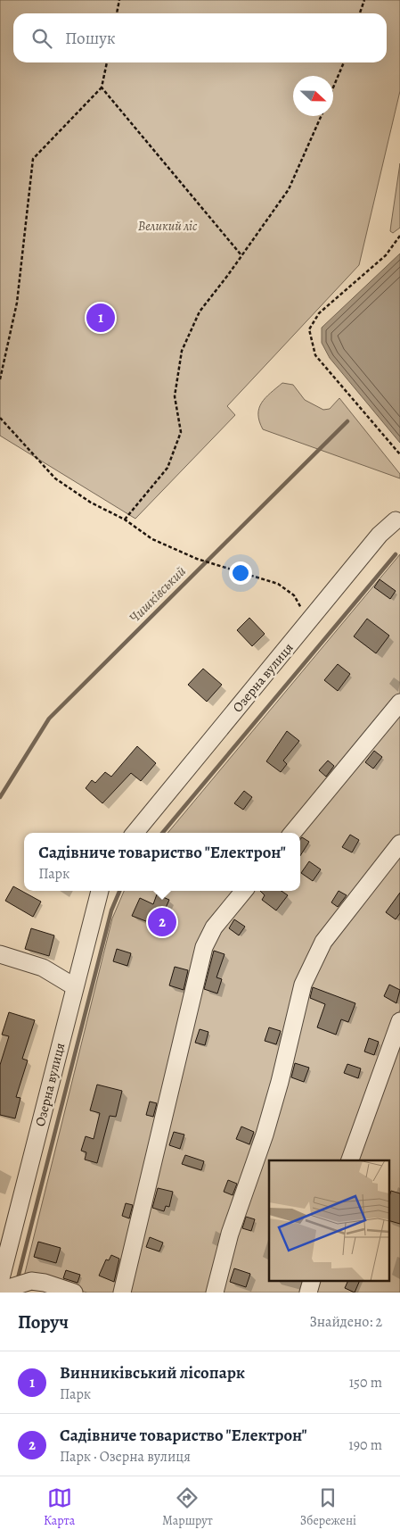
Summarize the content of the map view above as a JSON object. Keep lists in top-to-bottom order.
{
  "streets": {
    "street": ["Озерна вулиця"]
  },
  "water": ["Чишківський"],
  "parks": ["Великий ліс"],
  "north": "right",
  "page": {
    "search": "Пошук",
    "pins": ["1", "2"],
    "popup": ["Садівниче товариство \"Електрон\"", "Парк"],
    "heading": ["Поруч", "Знайдено: 2"],
    "list": [
      {
        "mark": "1",
        "name": "Винниківський лісопарк",
        "note": "Парк",
        "value": "150 m"
      },
      {
        "mark": "2",
        "name": "Садівниче товариство \"Електрон\"",
        "note": "Парк · Озерна вулиця",
        "value": "190 m"
      }
    ],
    "nav": ["Карта", "Маршрут", "Збережені"]
  }
}
